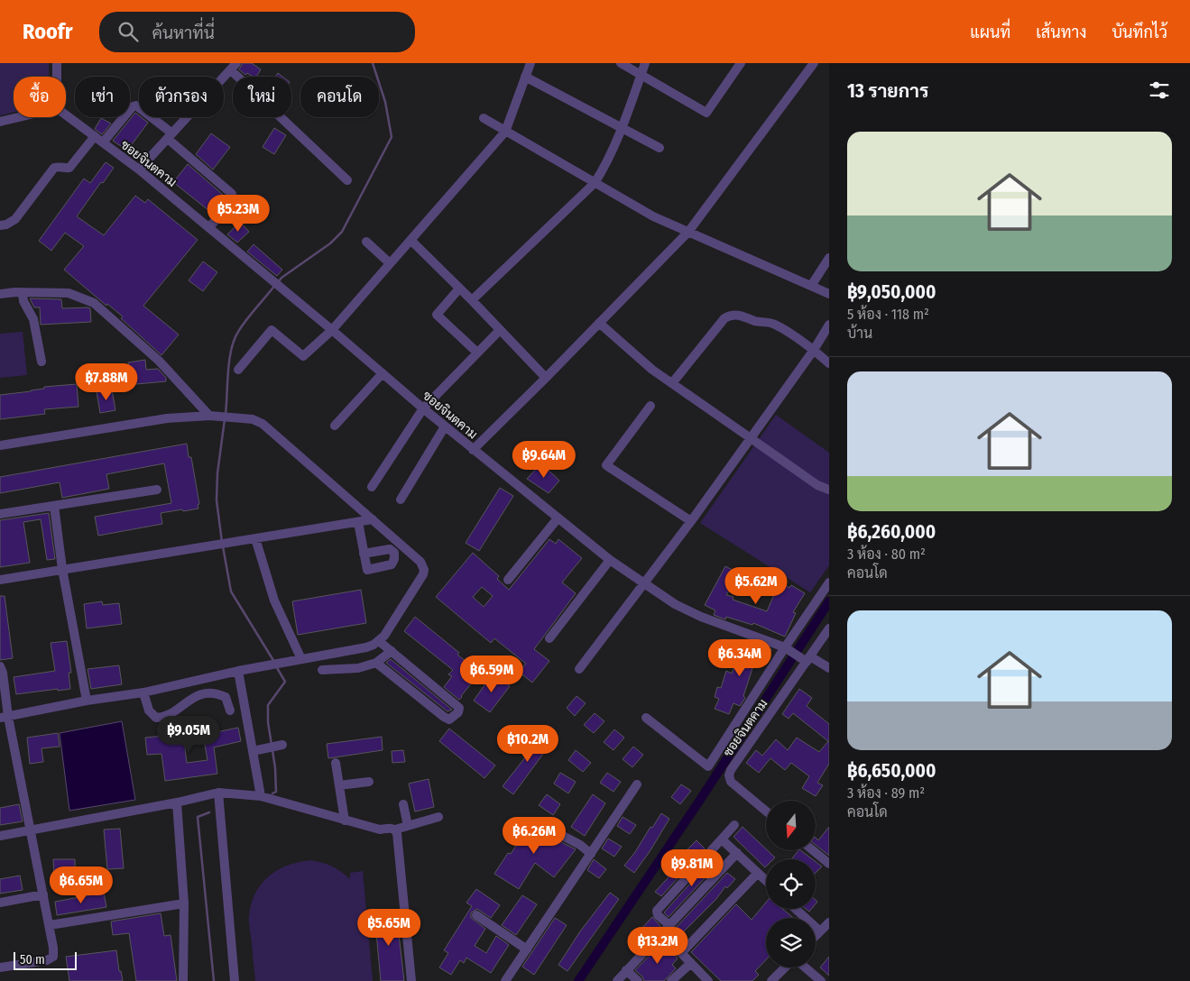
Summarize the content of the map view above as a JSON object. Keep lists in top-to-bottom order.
{
  "streets": {
    "street": ["ซอยจินตคาม"]
  },
  "scale_bar": "50 m",
  "north": "bottom",
  "page": {
    "header": "Roofr",
    "search": "ค้นหาที่นี่",
    "nav": ["แผนที่", "เส้นทาง", "บันทึกไว้"],
    "heading": "13 รายการ",
    "chip": [
      "ซื้อ",
      "เช่า",
      "ตัวกรอง",
      "ใหม่",
      "คอนโด"
    ],
    "list": [
      {
        "name": "฿9,050,000",
        "note": "5 ห้อง · 118 m² · บ้าน"
      },
      {
        "name": "฿6,260,000",
        "note": "3 ห้อง · 80 m² · คอนโด"
      },
      {
        "name": "฿6,650,000",
        "note": "3 ห้อง · 89 m² · คอนโด"
      }
    ],
    "price": [
      "฿5.23M",
      "฿7.88M",
      "฿9.64M",
      "฿5.62M",
      "฿6.34M",
      "฿6.59M",
      "฿9.05M",
      "฿10.2M",
      "฿6.26M",
      "฿9.81M",
      "฿6.65M",
      "฿5.65M",
      "฿13.2M"
    ],
    "scale": "50 m"
  }
}
